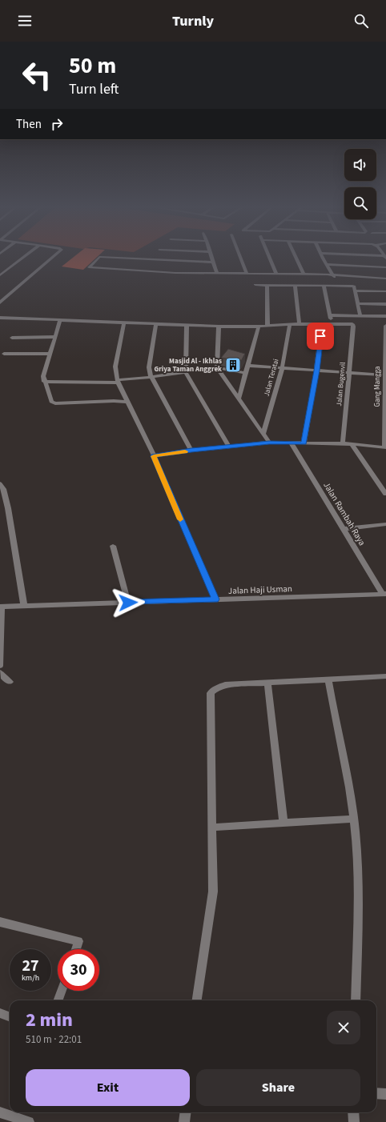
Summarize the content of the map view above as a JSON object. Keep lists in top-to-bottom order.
{
  "streets": {
    "street": [
      "Jalan Teratai",
      "Jalan Bugenvil",
      "Gang Mangga",
      "Jalan Rambah Raya",
      "Jalan Haji Usman"
    ]
  },
  "crossings": [
    ["Jalan Rambah Raya", "Jalan Haji Usman"]
  ],
  "places": {
    "building": ["Masjid Al - Ikhlas Griya Taman Anggrek"]
  },
  "page": {
    "header": "Turnly",
    "turn": ["50 m", "Turn left"],
    "then": "Then",
    "speed": "27 km/h",
    "limit": "30",
    "heading": ["2 min", "510 m · 22:01"],
    "buttons": ["Exit", "Share"]
  }
}
